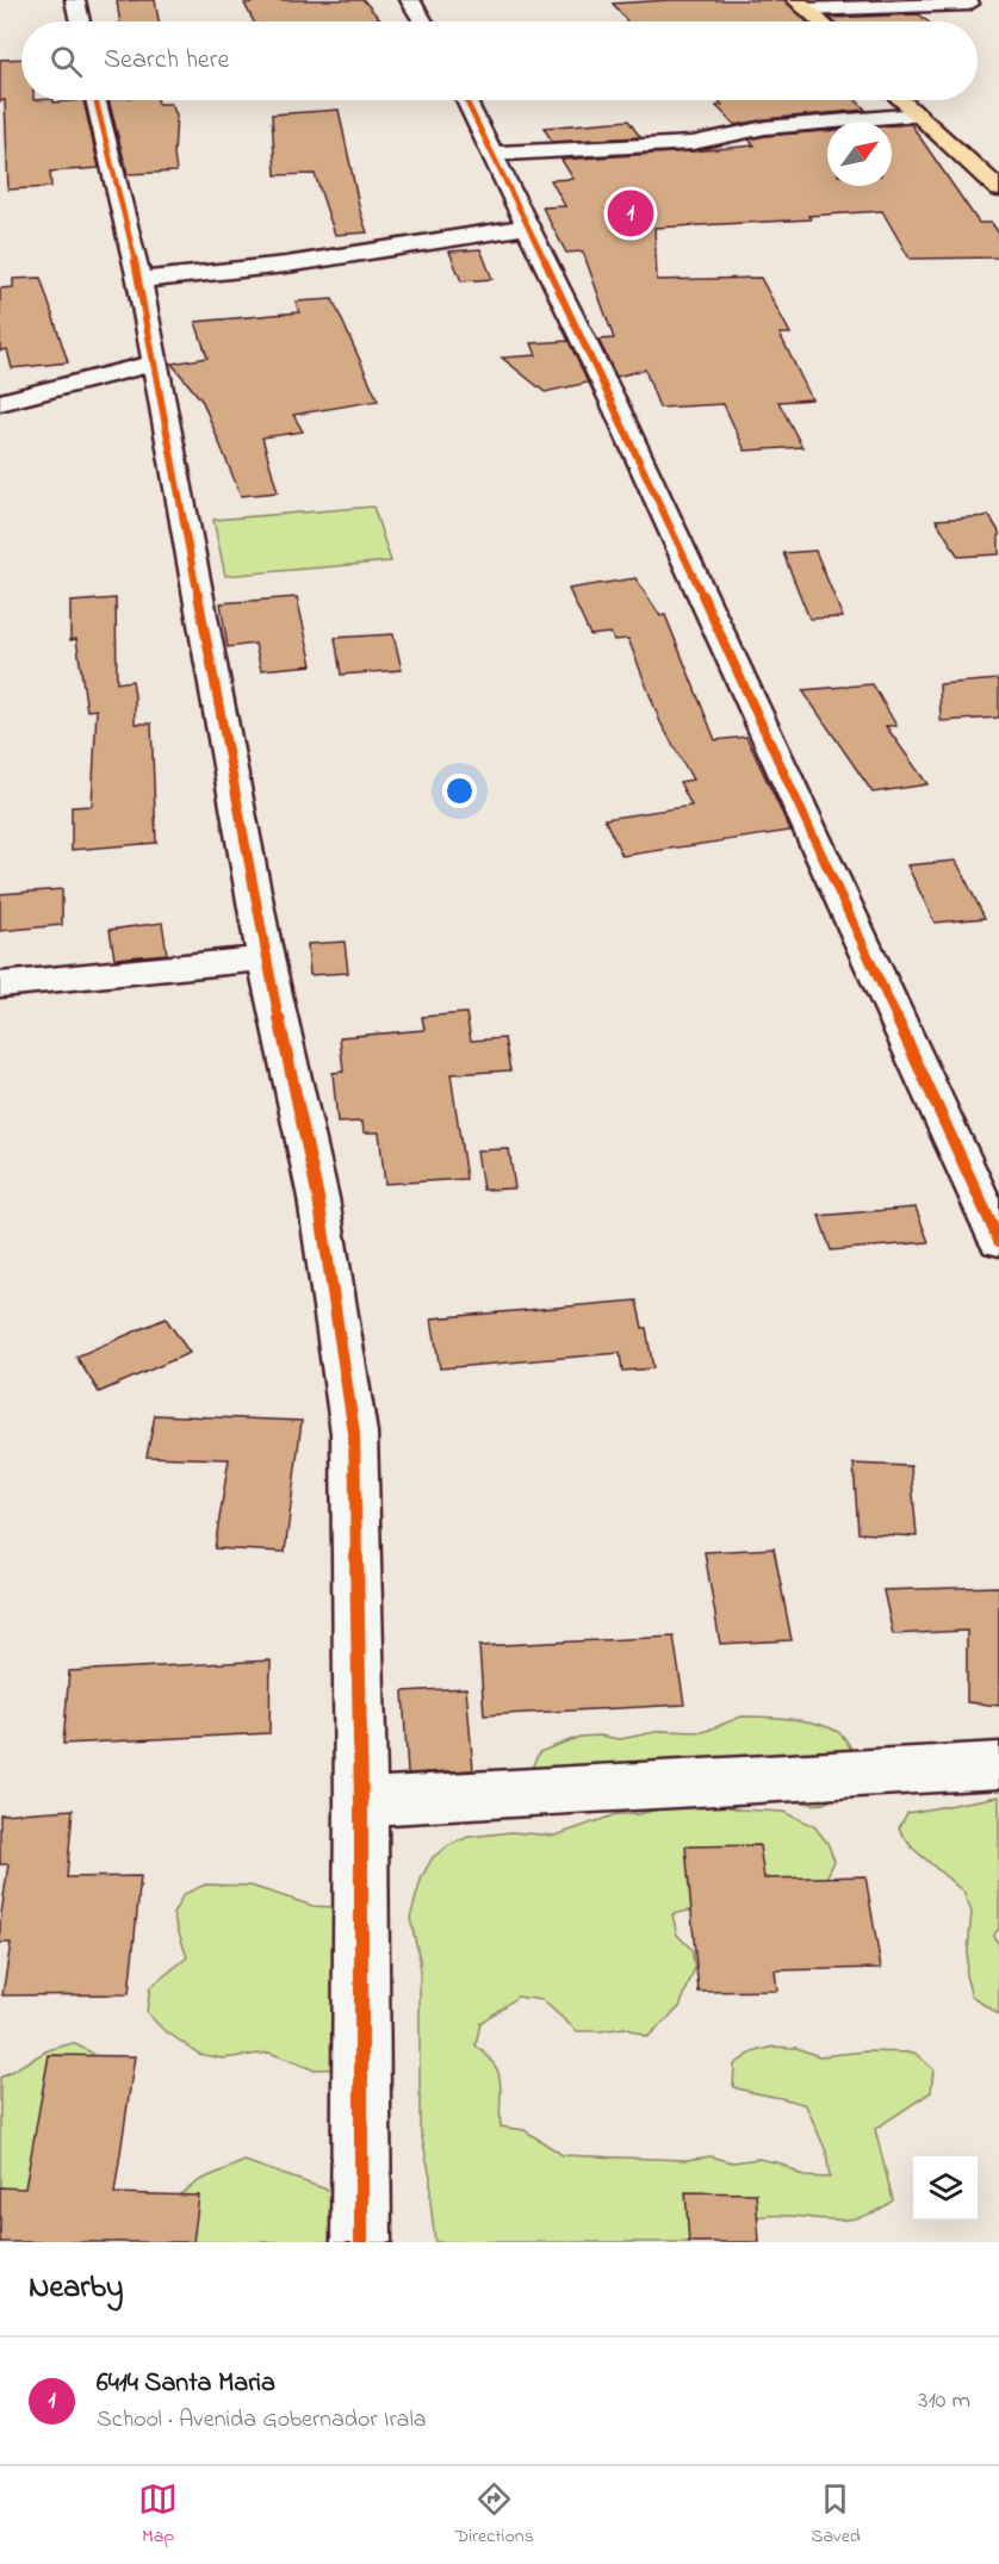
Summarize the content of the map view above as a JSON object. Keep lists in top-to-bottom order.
{
  "north": "top right",
  "page": {
    "search": "Search here",
    "pins": "1",
    "heading": "Nearby",
    "list": [
      {
        "mark": "1",
        "name": "6414 Santa Maria",
        "note": "School · Avenida Gobernador Irala",
        "value": "310 m"
      }
    ],
    "nav": ["Map", "Directions", "Saved"]
  }
}
